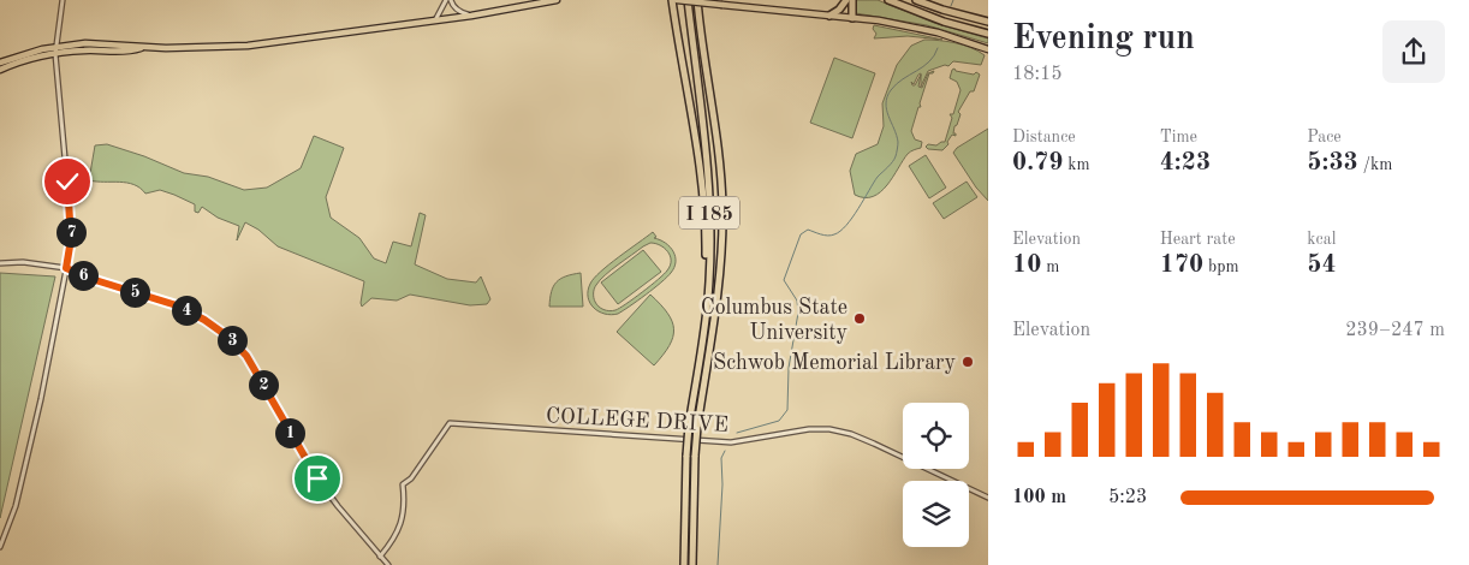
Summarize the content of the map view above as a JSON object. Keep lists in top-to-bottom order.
{
  "streets": {
    "highway": ["I 185"],
    "street": ["COLLEGE DRIVE"]
  },
  "places": ["Columbus State University", "Schwob Memorial Library"],
  "page": {
    "heading": ["Evening run", "18:15"],
    "stats": [
      ["Distance", "0.79 km"],
      ["Time", "4:23"],
      ["Pace", "5:33 /km"],
      ["Elevation", "10 m"],
      ["Heart rate", "170 bpm"],
      ["kcal", "54"]
    ],
    "pins": [
      "7",
      "6",
      "5",
      "4",
      "3",
      "2",
      "1"
    ],
    "chart": ["Elevation", "239–247 m"],
    "list": [
      {
        "name": "100 m",
        "note": "5:23"
      }
    ]
  }
}
